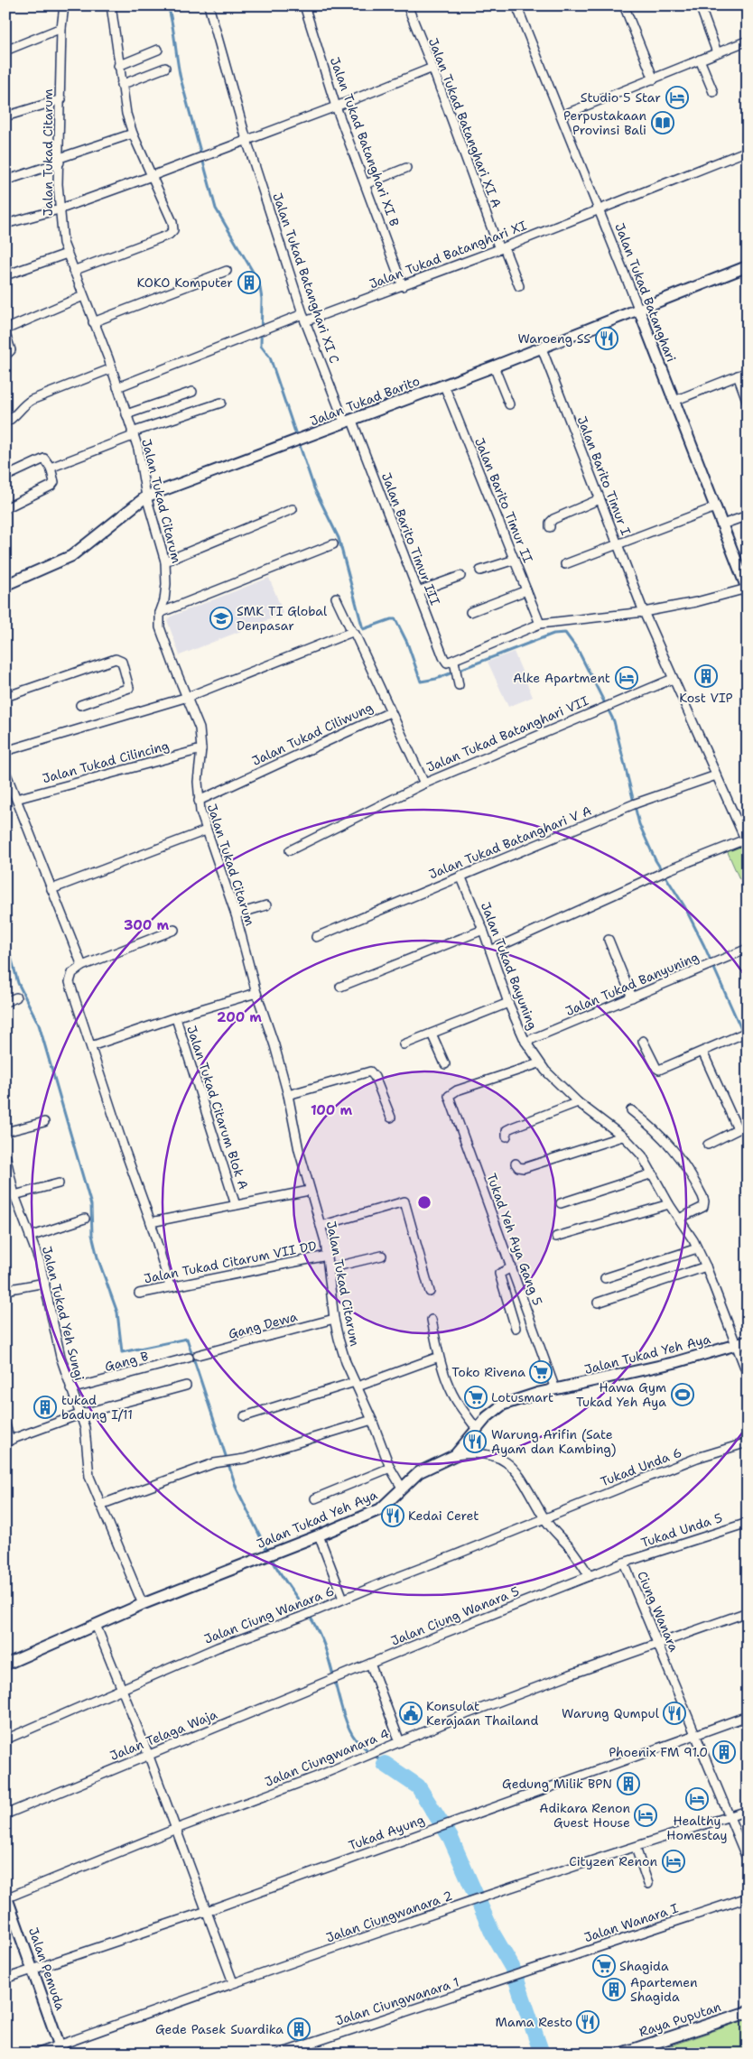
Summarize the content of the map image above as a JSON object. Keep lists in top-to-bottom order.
{
  "streets": {
    "main road": ["Raya Puputan"],
    "street": [
      "Jalan Tukad Batanghari XI A",
      "Jalan Tukad Batanghari XI B",
      "Jalan Tukad Citarum",
      "Jalan Tukad Batanghari XI",
      "Jalan Tukad Batanghari XI C",
      "Jalan Tukad Batanghari",
      "Jalan Tukad Barito",
      "Jalan Barito Timur I",
      "Jalan Barito Timur II",
      "Jalan Barito Timur III",
      "Jalan Tukad Ciliwung",
      "Jalan Tukad Batanghari VII",
      "Jalan Tukad Cilincing",
      "Jalan Tukad Batanghari V A",
      "Jalan Tukad Bayuning",
      "Jalan Tukad Banyuning",
      "Jalan Tukad Citarum Blok A",
      "Tukad Yeh Aya Gang 5",
      "Jalan Tukad Citarum VII DD",
      "Jalan Tukad Yeh Sungi",
      "Gang Dewa",
      "Jalan Tukad Yeh Aya",
      "Gang B",
      "Tukad Unda 6",
      "Tukad Unda 5",
      "Ciung Wanara",
      "Jalan Ciung Wanara 6",
      "Jalan Ciung Wanara 5",
      "Jalan Telaga Waja",
      "Jalan Ciungwanara 4",
      "Tukad Ayung",
      "Jalan Ciungwanara 2",
      "Jalan Wanara I",
      "Jalan Pemuda",
      "Jalan Ciungwanara 1"
    ]
  },
  "crossings": [
    ["Jalan Tukad Batanghari XI A", "Jalan Tukad Batanghari XI"],
    ["Jalan Tukad Batanghari XI B", "Jalan Tukad Batanghari XI"],
    ["Jalan Tukad Citarum", "Jalan Tukad Batanghari XI"],
    ["Jalan Tukad Citarum", "Jalan Tukad Barito"],
    ["Jalan Tukad Citarum", "Jalan Tukad Ciliwung"],
    ["Jalan Tukad Citarum", "Jalan Tukad Cilincing"],
    ["Jalan Tukad Citarum", "Jalan Tukad Citarum VII DD"],
    ["Jalan Tukad Citarum", "Gang Dewa"],
    ["Jalan Tukad Citarum", "Jalan Tukad Yeh Aya"],
    ["Jalan Tukad Batanghari XI", "Jalan Tukad Batanghari XI C"],
    ["Jalan Tukad Batanghari XI", "Jalan Tukad Batanghari"],
    ["Jalan Tukad Batanghari XI C", "Jalan Tukad Barito"],
    ["Jalan Tukad Batanghari XI C", "Jalan Barito Timur III"],
    ["Jalan Tukad Batanghari", "Jalan Tukad Barito"],
    ["Jalan Tukad Barito", "Jalan Barito Timur I"],
    ["Jalan Tukad Barito", "Jalan Barito Timur II"],
    ["Jalan Tukad Barito", "Jalan Barito Timur III"],
    ["Jalan Tukad Ciliwung", "Jalan Tukad Batanghari VII"],
    ["Jalan Tukad Batanghari V A", "Jalan Tukad Bayuning"],
    ["Jalan Tukad Bayuning", "Jalan Tukad Banyuning"],
    ["Jalan Tukad Bayuning", "Tukad Yeh Aya Gang 5"],
    ["Jalan Tukad Bayuning", "Jalan Tukad Yeh Aya"],
    ["Tukad Yeh Aya Gang 5", "Jalan Tukad Yeh Aya"],
    ["Jalan Tukad Yeh Sungi", "Jalan Tukad Yeh Aya"],
    ["Jalan Tukad Yeh Sungi", "Gang B"],
    ["Tukad Unda 6", "Jalan Ciung Wanara 6"],
    ["Tukad Unda 5", "Ciung Wanara"],
    ["Ciung Wanara", "Jalan Ciung Wanara 5"],
    ["Ciung Wanara", "Jalan Ciungwanara 4"],
    ["Ciung Wanara", "Tukad Ayung"],
    ["Ciung Wanara", "Jalan Ciungwanara 2"],
    ["Jalan Ciung Wanara 5", "Jalan Telaga Waja"],
    ["Jalan Ciungwanara 4", "Jalan Pemuda"],
    ["Tukad Ayung", "Jalan Pemuda"],
    ["Jalan Ciungwanara 2", "Jalan Pemuda"],
    ["Jalan Wanara I", "Jalan Ciungwanara 1"]
  ],
  "places": {
    "hotel": [
      "Studio 5 Star",
      "Alke Apartment",
      "Healthy Homestay",
      "Adikara Renon Guest House",
      "Cityzen Renon"
    ],
    "library": ["Perpustakaan Provinsi Bali"],
    "building": [
      "KOKO Komputer",
      "Kost VIP",
      "tukad badung I/11",
      "Phoenix FM 91.0",
      "Gedung Milik BPN",
      "Apartemen Shagida",
      "Gede Pasek Suardika"
    ],
    "restaurant": [
      "Waroeng SS",
      "Warung Arifin (Sate Ayam dan Kambing)",
      "Kedai Ceret",
      "Warung Qumpul",
      "Mama Resto"
    ],
    "school or university": ["SMK TI Global Denpasar"],
    "supermarket": ["Toko Rivena", "Lotusmart", "Shagida"],
    "sports": ["Hawa Gym Tukad Yeh Aya"],
    "public building": ["Konsulat Kerajaan Thailand"]
  },
  "rings": ["300 m", "200 m", "100 m"]
}
